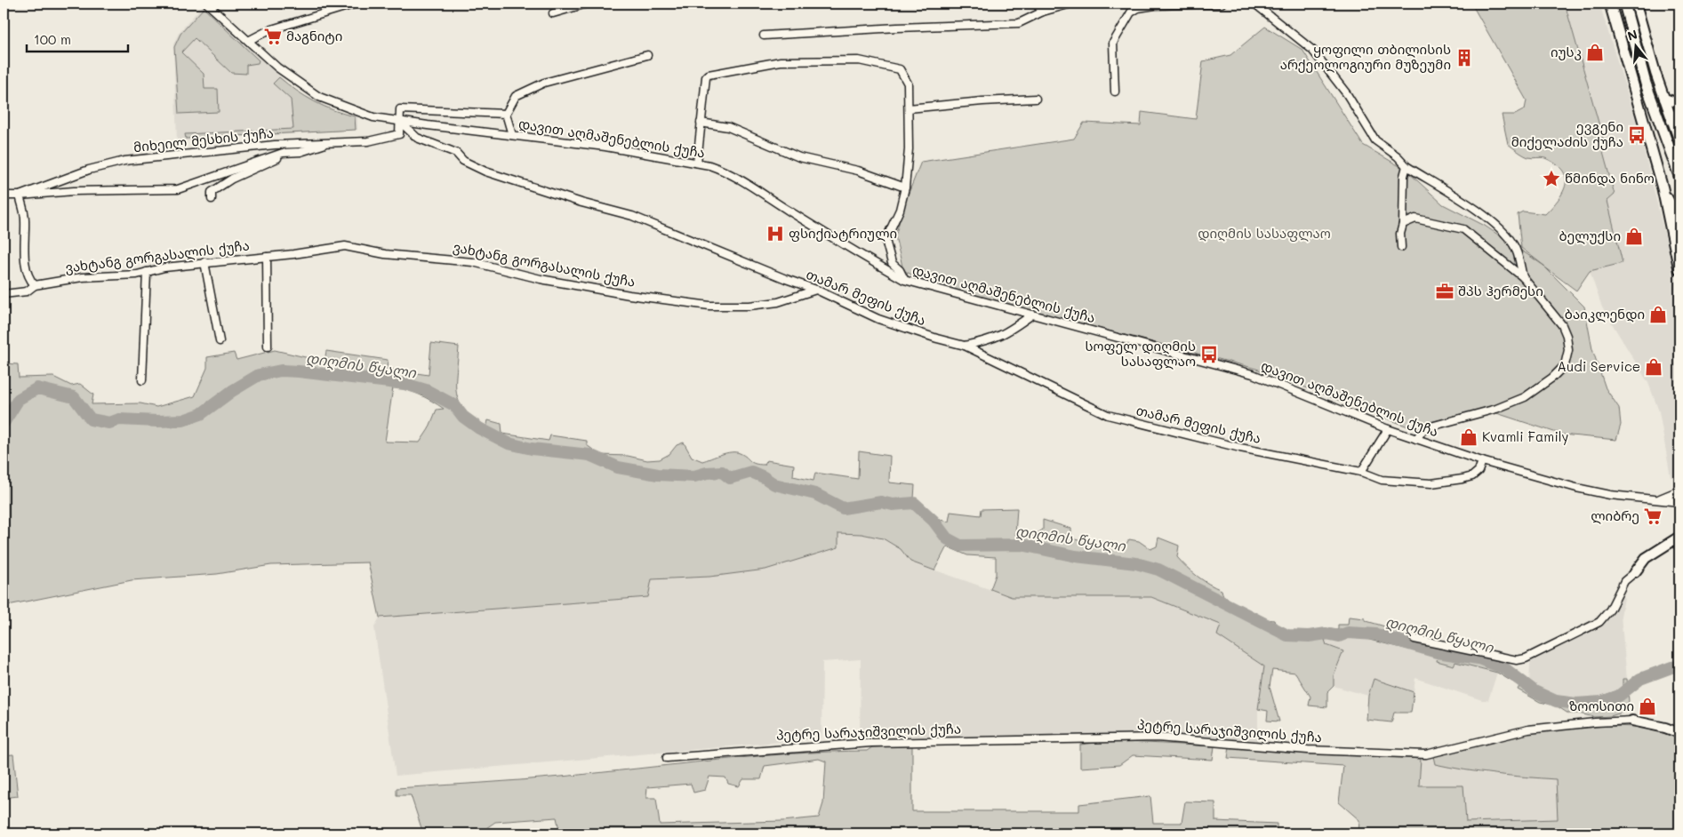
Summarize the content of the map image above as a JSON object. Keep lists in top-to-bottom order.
{
  "streets": {
    "main road": ["პეტრე სარაჯიშვილის ქუჩა"],
    "street": [
      "დავით აღმაშენებლის ქუჩა",
      "მიხეილ მესხის ქუჩა",
      "ვახტანგ გორგასალის ქუჩა",
      "თამარ მეფის ქუჩა"
    ]
  },
  "crossings": [
    ["დავით აღმაშენებლის ქუჩა", "მიხეილ მესხის ქუჩა"],
    ["დავით აღმაშენებლის ქუჩა", "თამარ მეფის ქუჩა"],
    ["მიხეილ მესხის ქუჩა", "თამარ მეფის ქუჩა"],
    ["ვახტანგ გორგასალის ქუჩა", "თამარ მეფის ქუჩა"]
  ],
  "water": ["დიღმის წყალი"],
  "parks": ["დიღმის სასაფლაო"],
  "places": {
    "supermarket": ["მაგნიტი", "ლიბრე"],
    "shop": [
      "იუსკ",
      "ბელუქსი",
      "ბაიკლენდი",
      "Audi Service",
      "Kvamli Family",
      "ზოოსითი"
    ],
    "building": ["ყოფილი თბილისის არქეოლოგიური მუზეუმი"],
    "bus stop": ["ევგენი მიქელაძის ქუჩა", "სოფელ დიღმის სასაფლაო"],
    "place": ["წმინდა ნინო"],
    "hospital": ["ფსიქიატრიული"],
    "office": ["შპს ჰერმესი"]
  },
  "scale_bar": "100 m",
  "north": "top"
}
